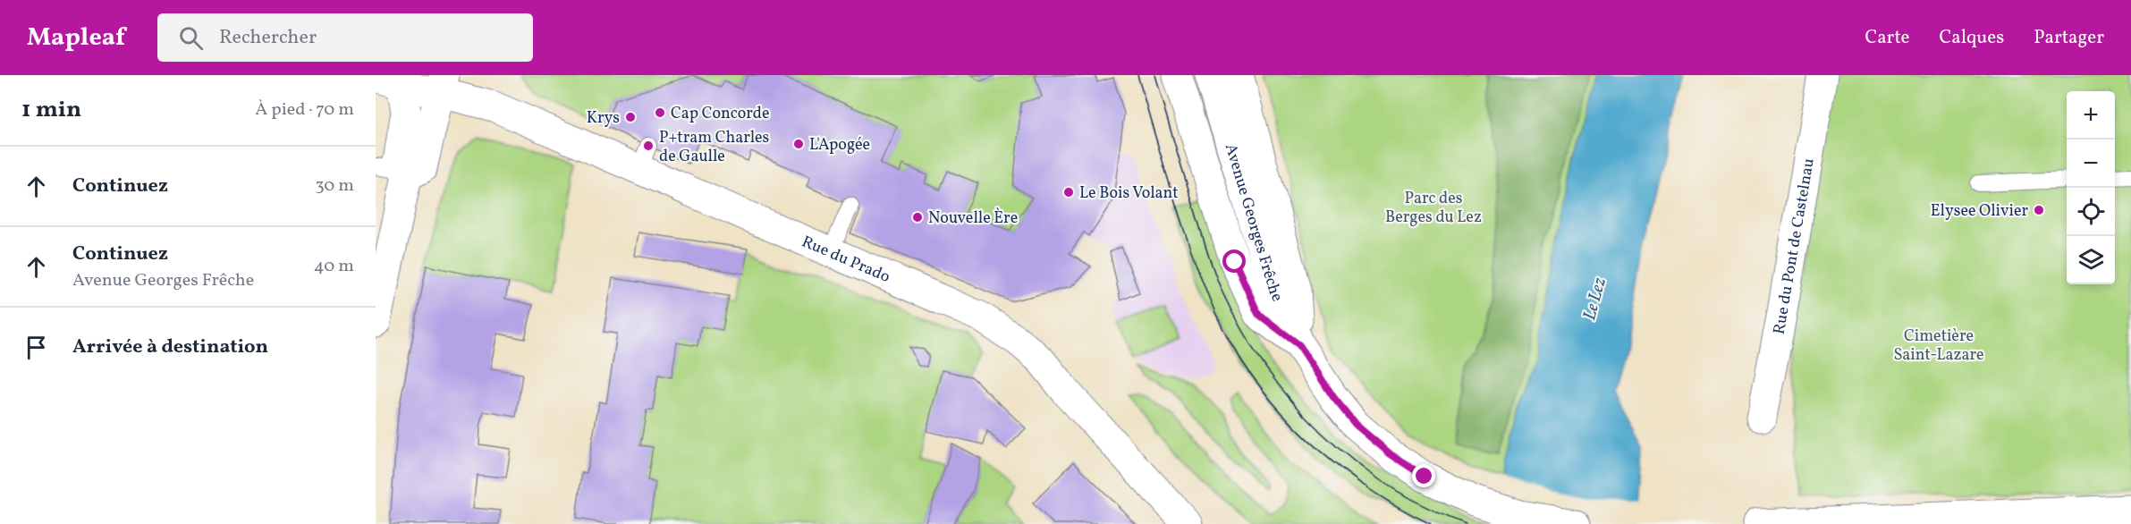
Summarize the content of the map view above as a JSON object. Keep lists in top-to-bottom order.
{
  "streets": {
    "main road": ["Avenue Georges Frêche", "Rue du Pont de Castelnau", "Rue du Prado"]
  },
  "water": ["Le Lez"],
  "parks": ["Parc des Berges du Lez", "Cimetière Saint-Lazare"],
  "places": [
    "Cap Concorde",
    "Krys",
    "L'Apogée",
    "P+tram Charles de Gaulle",
    "Le Bois Volant",
    "Elysee Olivier",
    "Nouvelle Ère"
  ],
  "page": {
    "header": "Mapleaf",
    "search": "Rechercher",
    "nav": ["Carte", "Calques", "Partager"],
    "heading": ["1 min", "À pied · 70 m"],
    "map_buttons": ["+", "−"],
    "list": [
      ["Continuez", "30 m"],
      ["Continuez", "Avenue Georges Frêche", "40 m"],
      "Arrivée à destination"
    ]
  }
}
